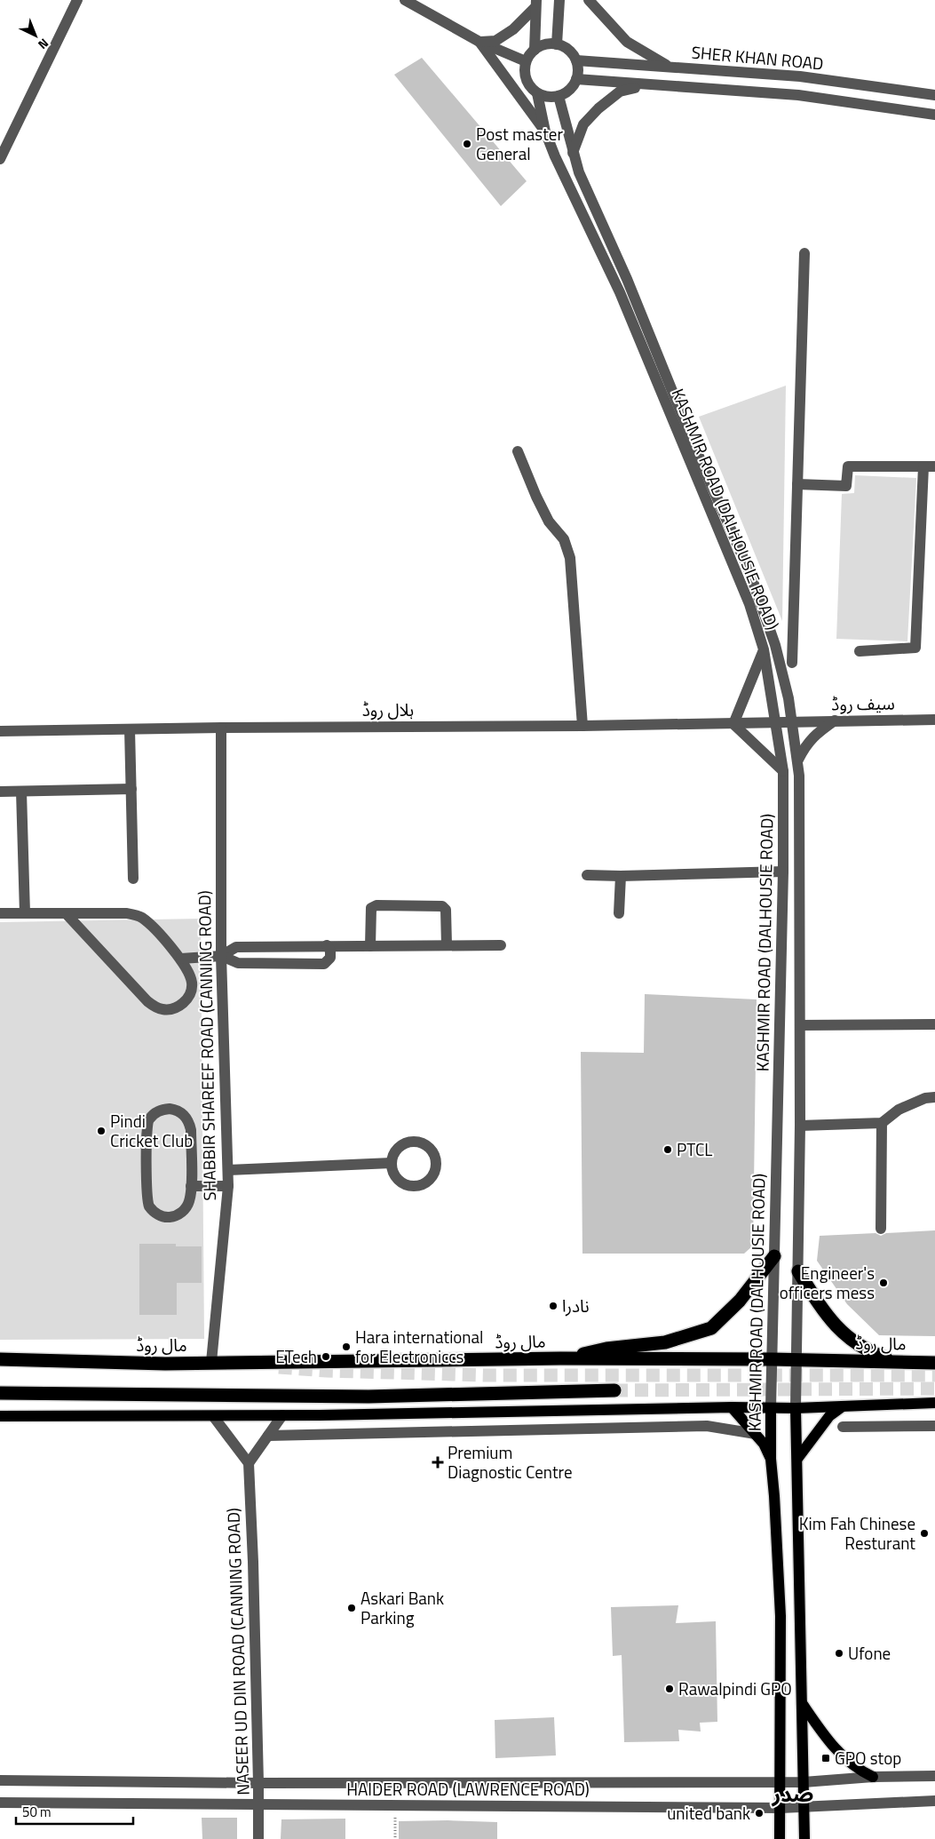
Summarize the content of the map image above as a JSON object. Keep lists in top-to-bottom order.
{
  "streets": {
    "highway": ["مال روڈ"],
    "main road": ["KASHMIR ROAD (DALHOUSIE ROAD)"],
    "street": [
      "SHER KHAN ROAD",
      "سیف روڈ",
      "ہلال روڈ",
      "SHABBIR SHAREEF ROAD (CANNING ROAD)",
      "NASEER UD DIN ROAD (CANNING ROAD)",
      "HAIDER ROAD (LAWRENCE ROAD)"
    ]
  },
  "crossings": [
    ["SHER KHAN ROAD", "KASHMIR ROAD (DALHOUSIE ROAD)"],
    ["KASHMIR ROAD (DALHOUSIE ROAD)", "سیف روڈ"],
    ["KASHMIR ROAD (DALHOUSIE ROAD)", "ہلال روڈ"],
    ["KASHMIR ROAD (DALHOUSIE ROAD)", "مال روڈ"],
    ["KASHMIR ROAD (DALHOUSIE ROAD)", "HAIDER ROAD (LAWRENCE ROAD)"],
    ["سیف روڈ", "ہلال روڈ"],
    ["ہلال روڈ", "SHABBIR SHAREEF ROAD (CANNING ROAD)"],
    ["SHABBIR SHAREEF ROAD (CANNING ROAD)", "مال روڈ"],
    ["NASEER UD DIN ROAD (CANNING ROAD)", "HAIDER ROAD (LAWRENCE ROAD)"]
  ],
  "districts": ["صدر"],
  "places": {
    "other": [
      "Post master General",
      "Pindi Cricket Club",
      "PTCL",
      "Engineer's officers mess",
      "نادرا",
      "Hara international for Electroniccs",
      "ETech",
      "Kim Fah Chinese Resturant",
      "Askari Bank Parking",
      "Ufone",
      "Rawalpindi GPO",
      "united bank"
    ],
    "health": ["Premium Diagnostic Centre"],
    "transit": ["GPO stop"]
  },
  "scale_bar": "50 m",
  "north": "bottom right"
}
